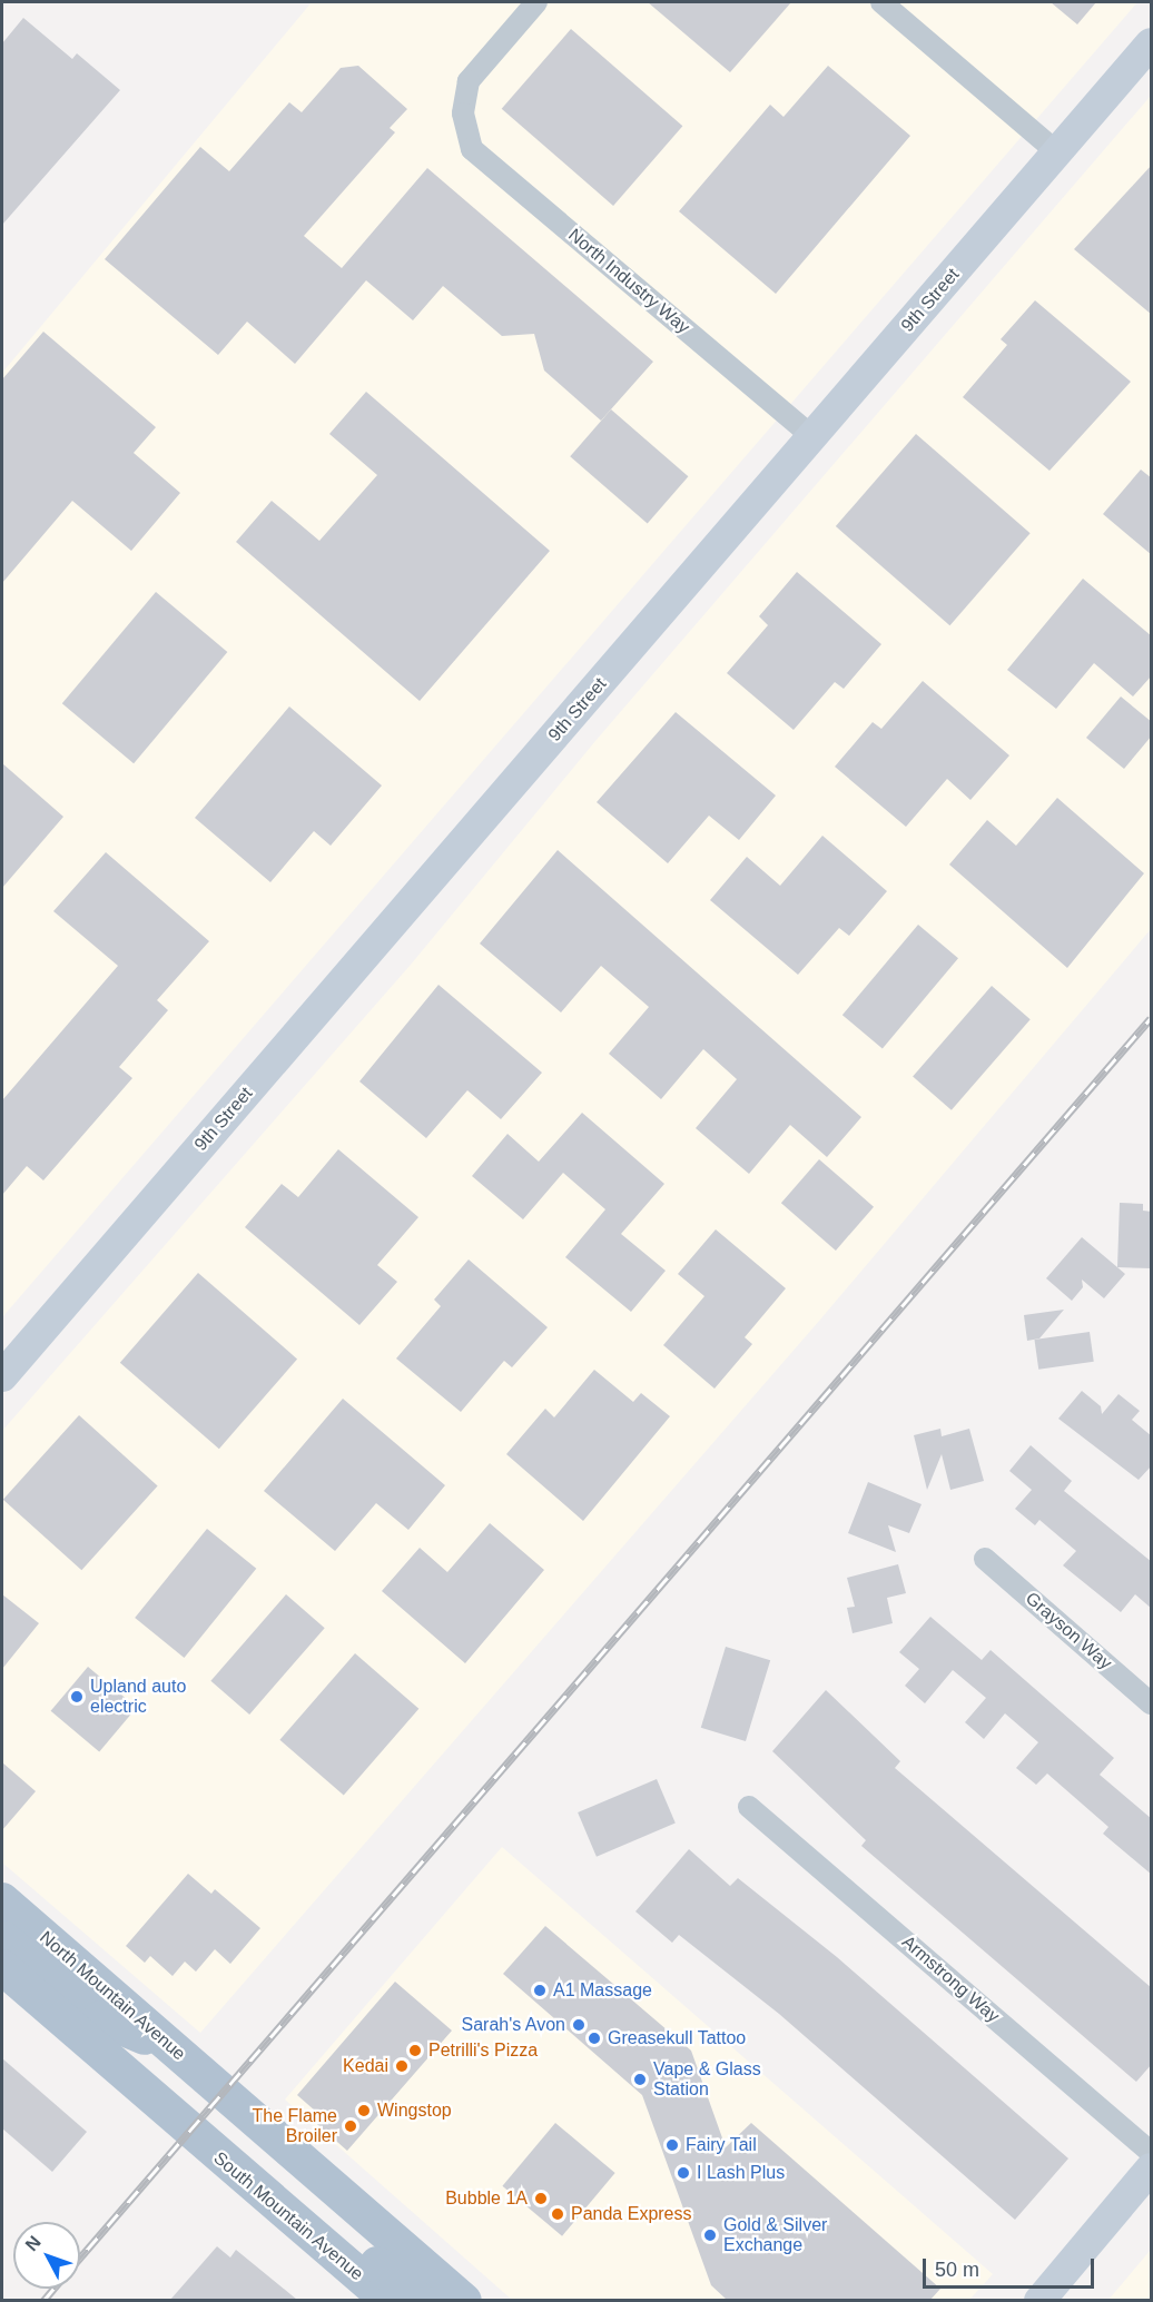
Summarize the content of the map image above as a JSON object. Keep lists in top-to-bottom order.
{
  "streets": {
    "main road": ["North Mountain Avenue", "South Mountain Avenue"],
    "street": [
      "North Industry Way",
      "9th Street",
      "Grayson Way",
      "Armstrong Way"
    ]
  },
  "crossings": [
    ["North Industry Way", "9th Street"]
  ],
  "places": [
    "Upland auto electric",
    "A1 Massage",
    "Sarah's Avon",
    "Greasekull Tattoo",
    "Petrilli's Pizza",
    "Kedai",
    "Vape & Glass Station",
    "Wingstop",
    "The Flame Broiler",
    "Fairy Tail",
    "I Lash Plus",
    "Bubble 1A",
    "Panda Express",
    "Gold & Silver Exchange"
  ],
  "scale_bar": "50 m",
  "north": "top left"
}
